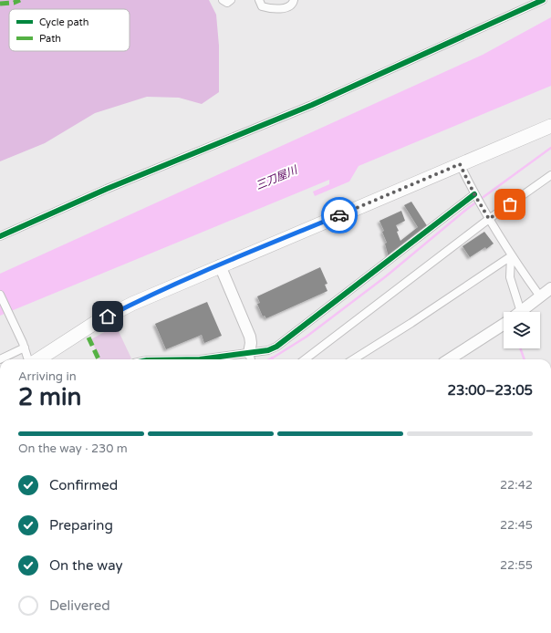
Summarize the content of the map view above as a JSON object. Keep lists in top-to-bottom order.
{
  "water": ["三刀屋川"],
  "legend": ["Cycle path", "Path"],
  "page": {
    "heading": ["2 min", "Arriving in", "23:00–23:05"],
    "bar": "On the way · 230 m",
    "list": [
      ["Confirmed", "22:42"],
      ["Preparing", "22:45"],
      ["On the way", "22:55"],
      "Delivered"
    ]
  }
}
